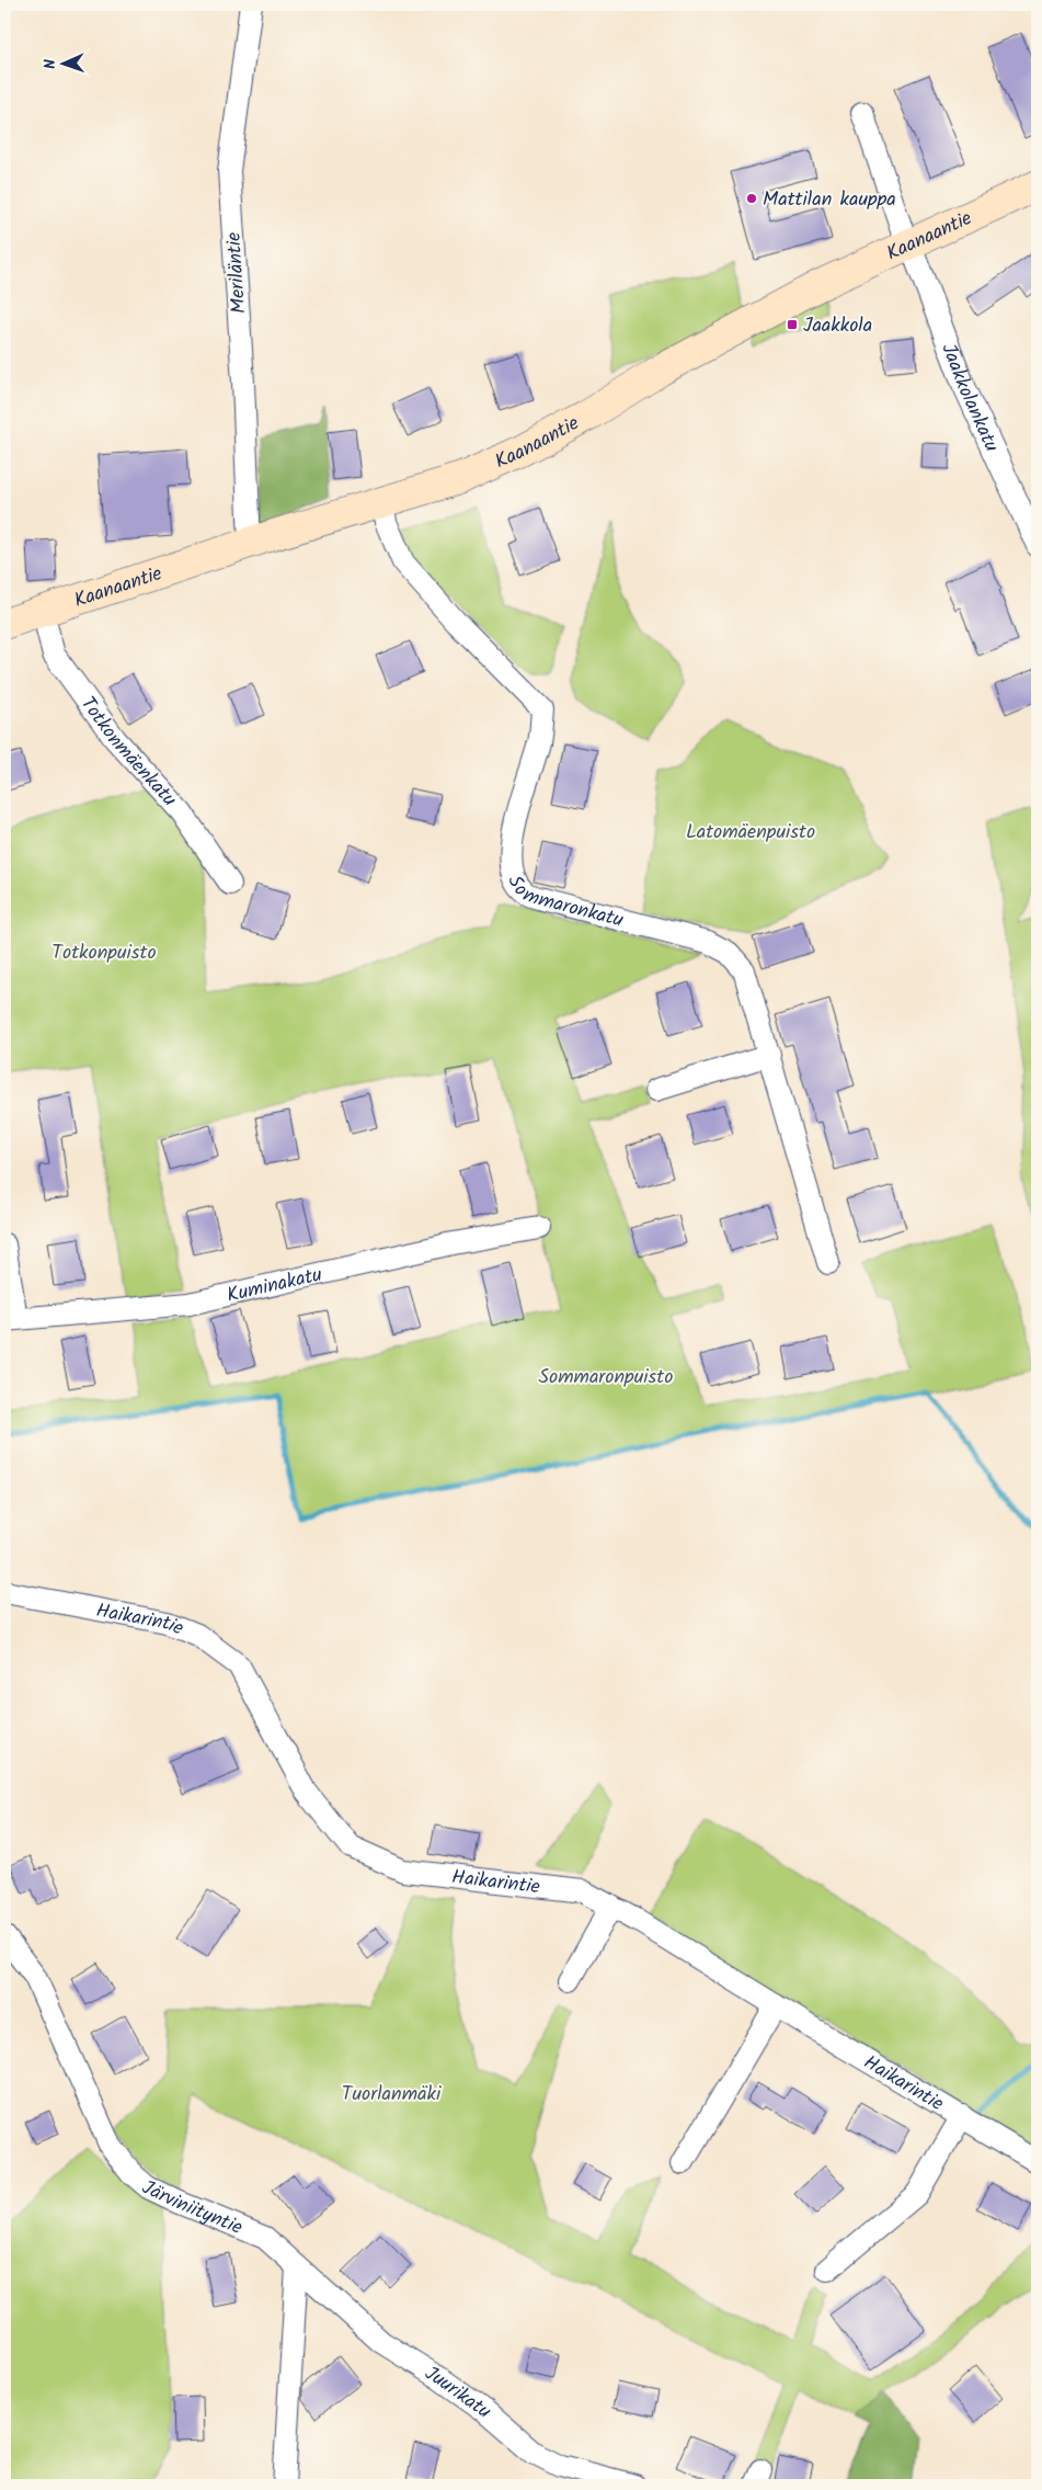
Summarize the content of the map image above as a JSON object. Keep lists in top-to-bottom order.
{
  "streets": {
    "street": [
      "Kaanaantie",
      "Meriläntie",
      "Jaakkolankatu",
      "Totkonmäenkatu",
      "Sommaronkatu",
      "Kuminakatu",
      "Haikarintie",
      "Järviniityntie",
      "Juurikatu"
    ]
  },
  "crossings": [
    ["Kaanaantie", "Meriläntie"],
    ["Kaanaantie", "Jaakkolankatu"],
    ["Kaanaantie", "Totkonmäenkatu"],
    ["Kaanaantie", "Sommaronkatu"],
    ["Järviniityntie", "Juurikatu"]
  ],
  "parks": [
    "Latomäenpuisto",
    "Totkonpuisto",
    "Sommaronpuisto",
    "Tuorlanmäki"
  ],
  "places": {
    "other": ["Mattilan kauppa"],
    "transit": ["Jaakkola"]
  },
  "north": "left"
}
